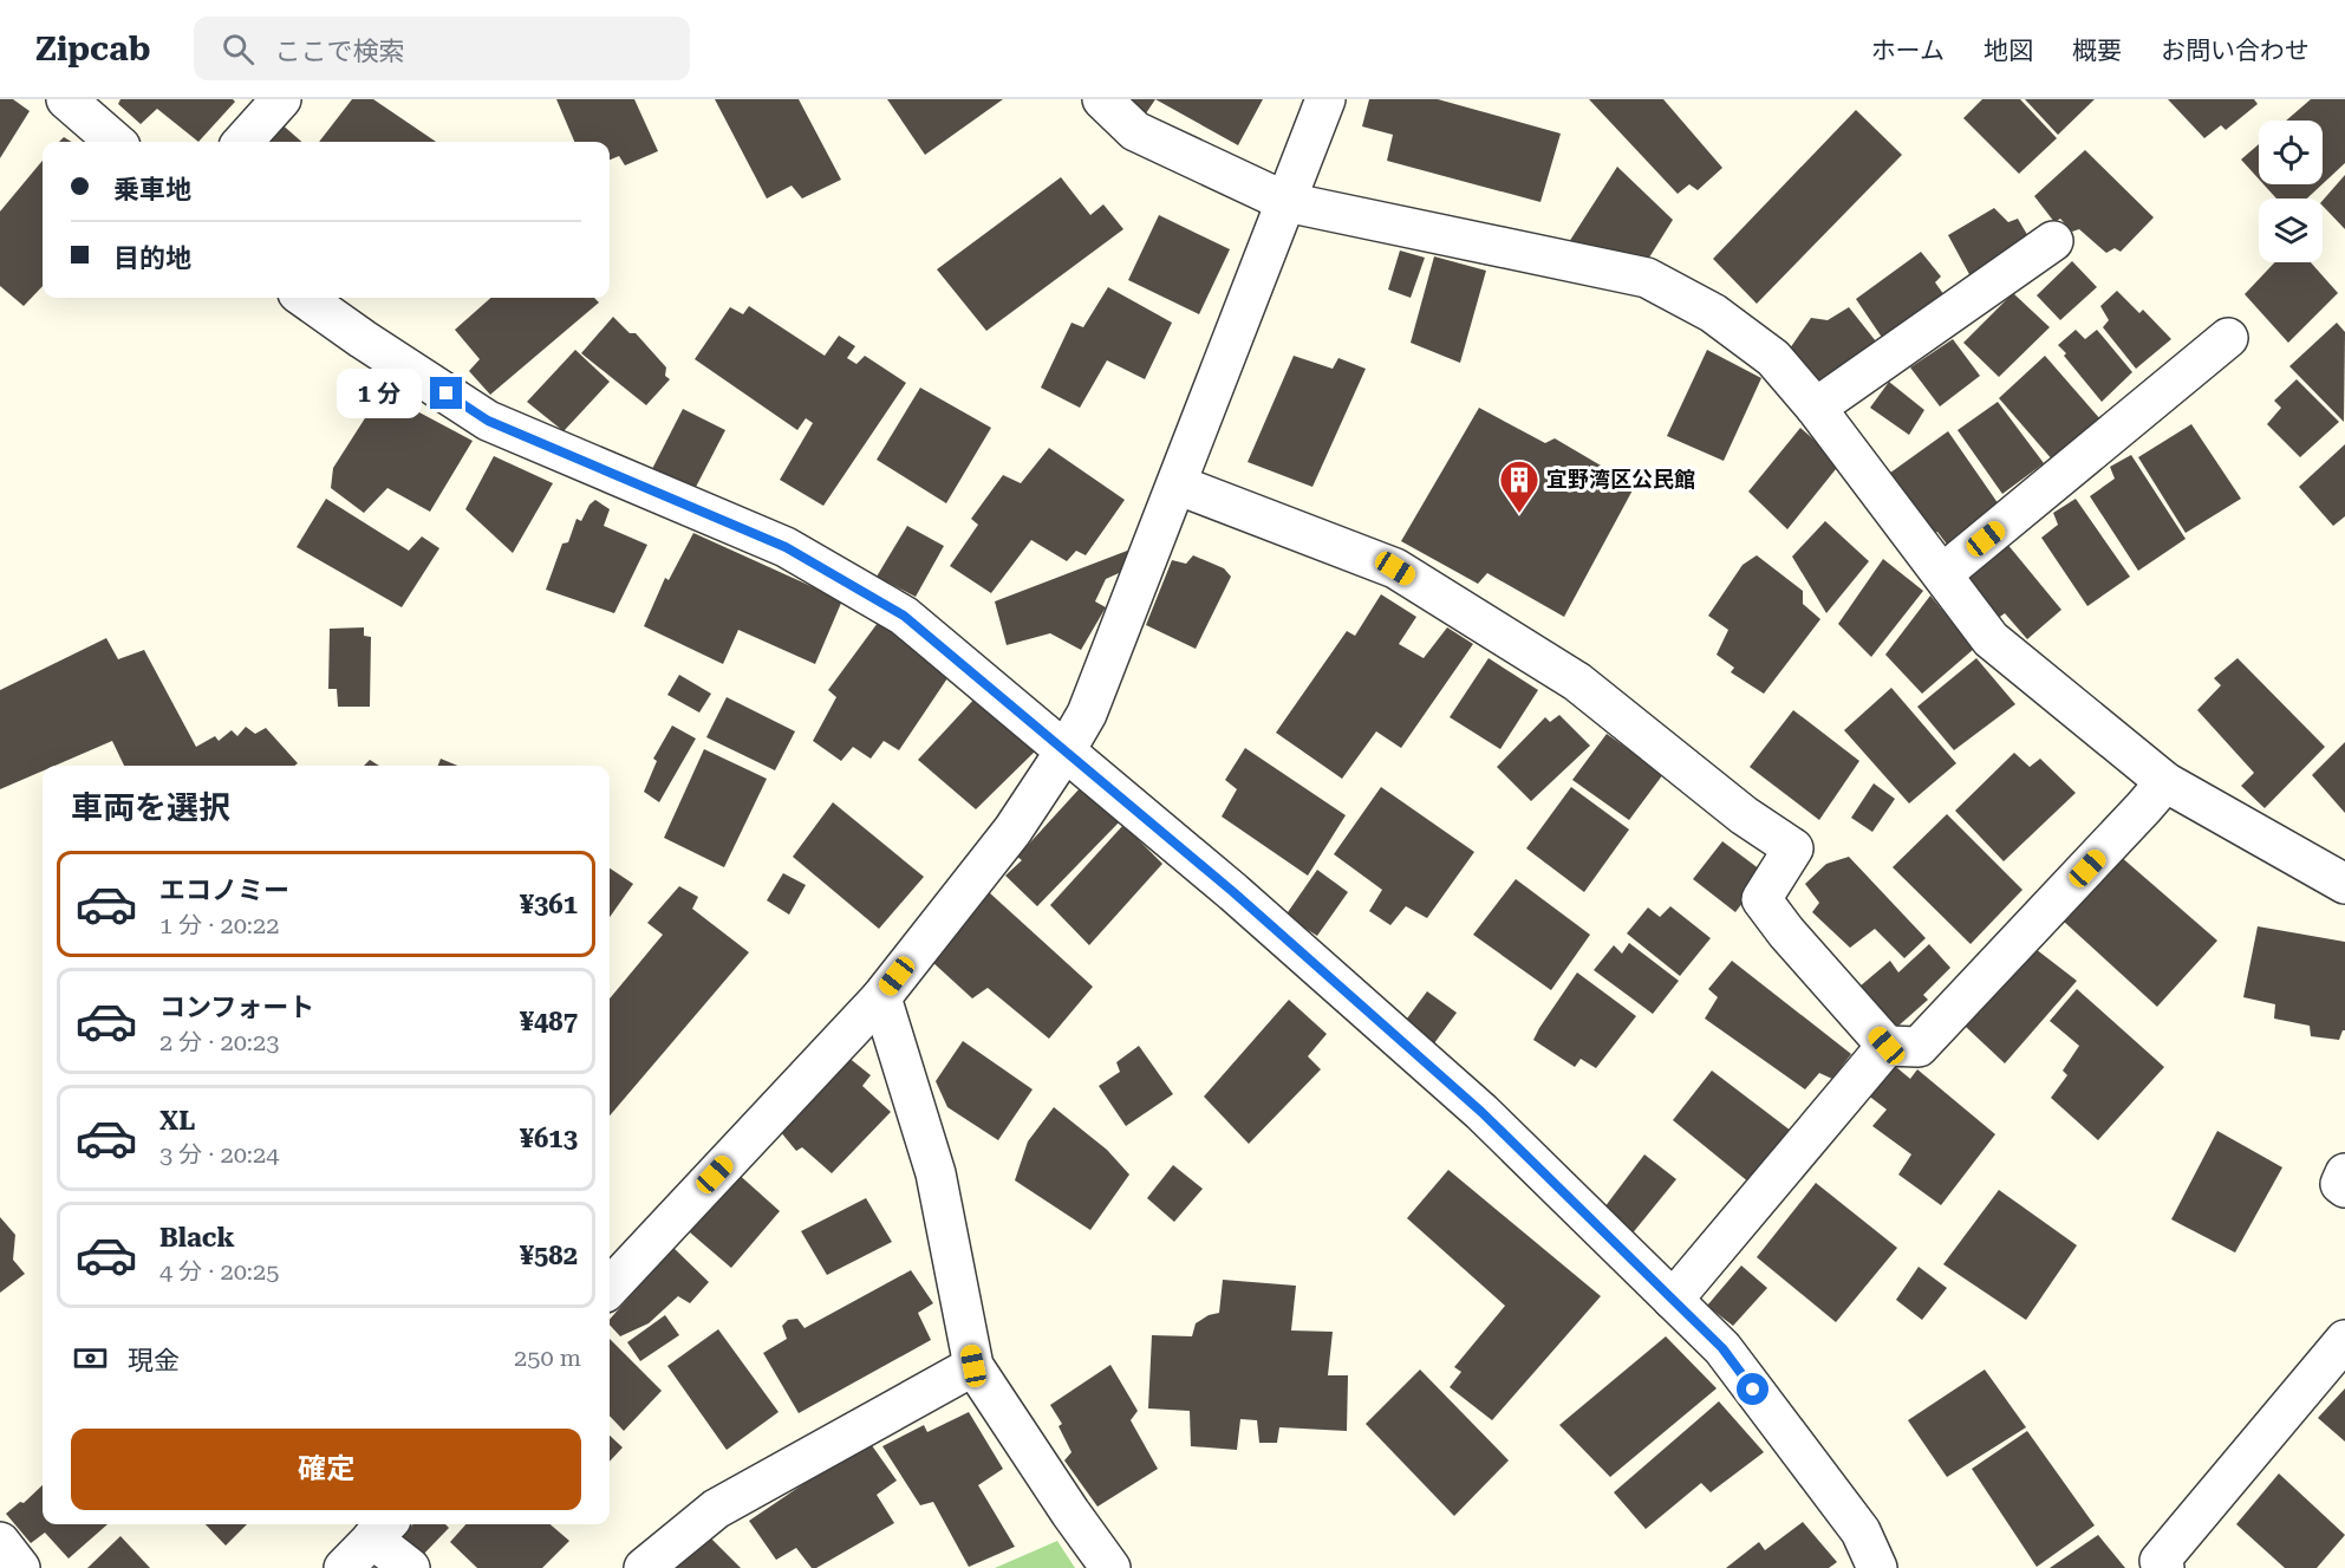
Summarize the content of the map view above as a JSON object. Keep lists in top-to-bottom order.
{
  "places": {
    "building": ["宜野湾区公民館"]
  },
  "page": {
    "header": "Zipcab",
    "search": "ここで検索",
    "nav": [
      "ホーム",
      "地図",
      "概要",
      "お問い合わせ"
    ],
    "banner": ["乗車地", "目的地"],
    "bubble": "1 分",
    "heading": "車両を選択",
    "list": [
      {
        "name": "エコノミー",
        "note": "1 分 · 20:22",
        "value": "¥361"
      },
      {
        "name": "コンフォート",
        "note": "2 分 · 20:23",
        "value": "¥487"
      },
      {
        "name": "XL",
        "note": "3 分 · 20:24",
        "value": "¥613"
      },
      {
        "name": "Black",
        "note": "4 分 · 20:25",
        "value": "¥582"
      }
    ],
    "pay": ["現金", "250 m"],
    "buttons": "確定"
  }
}
